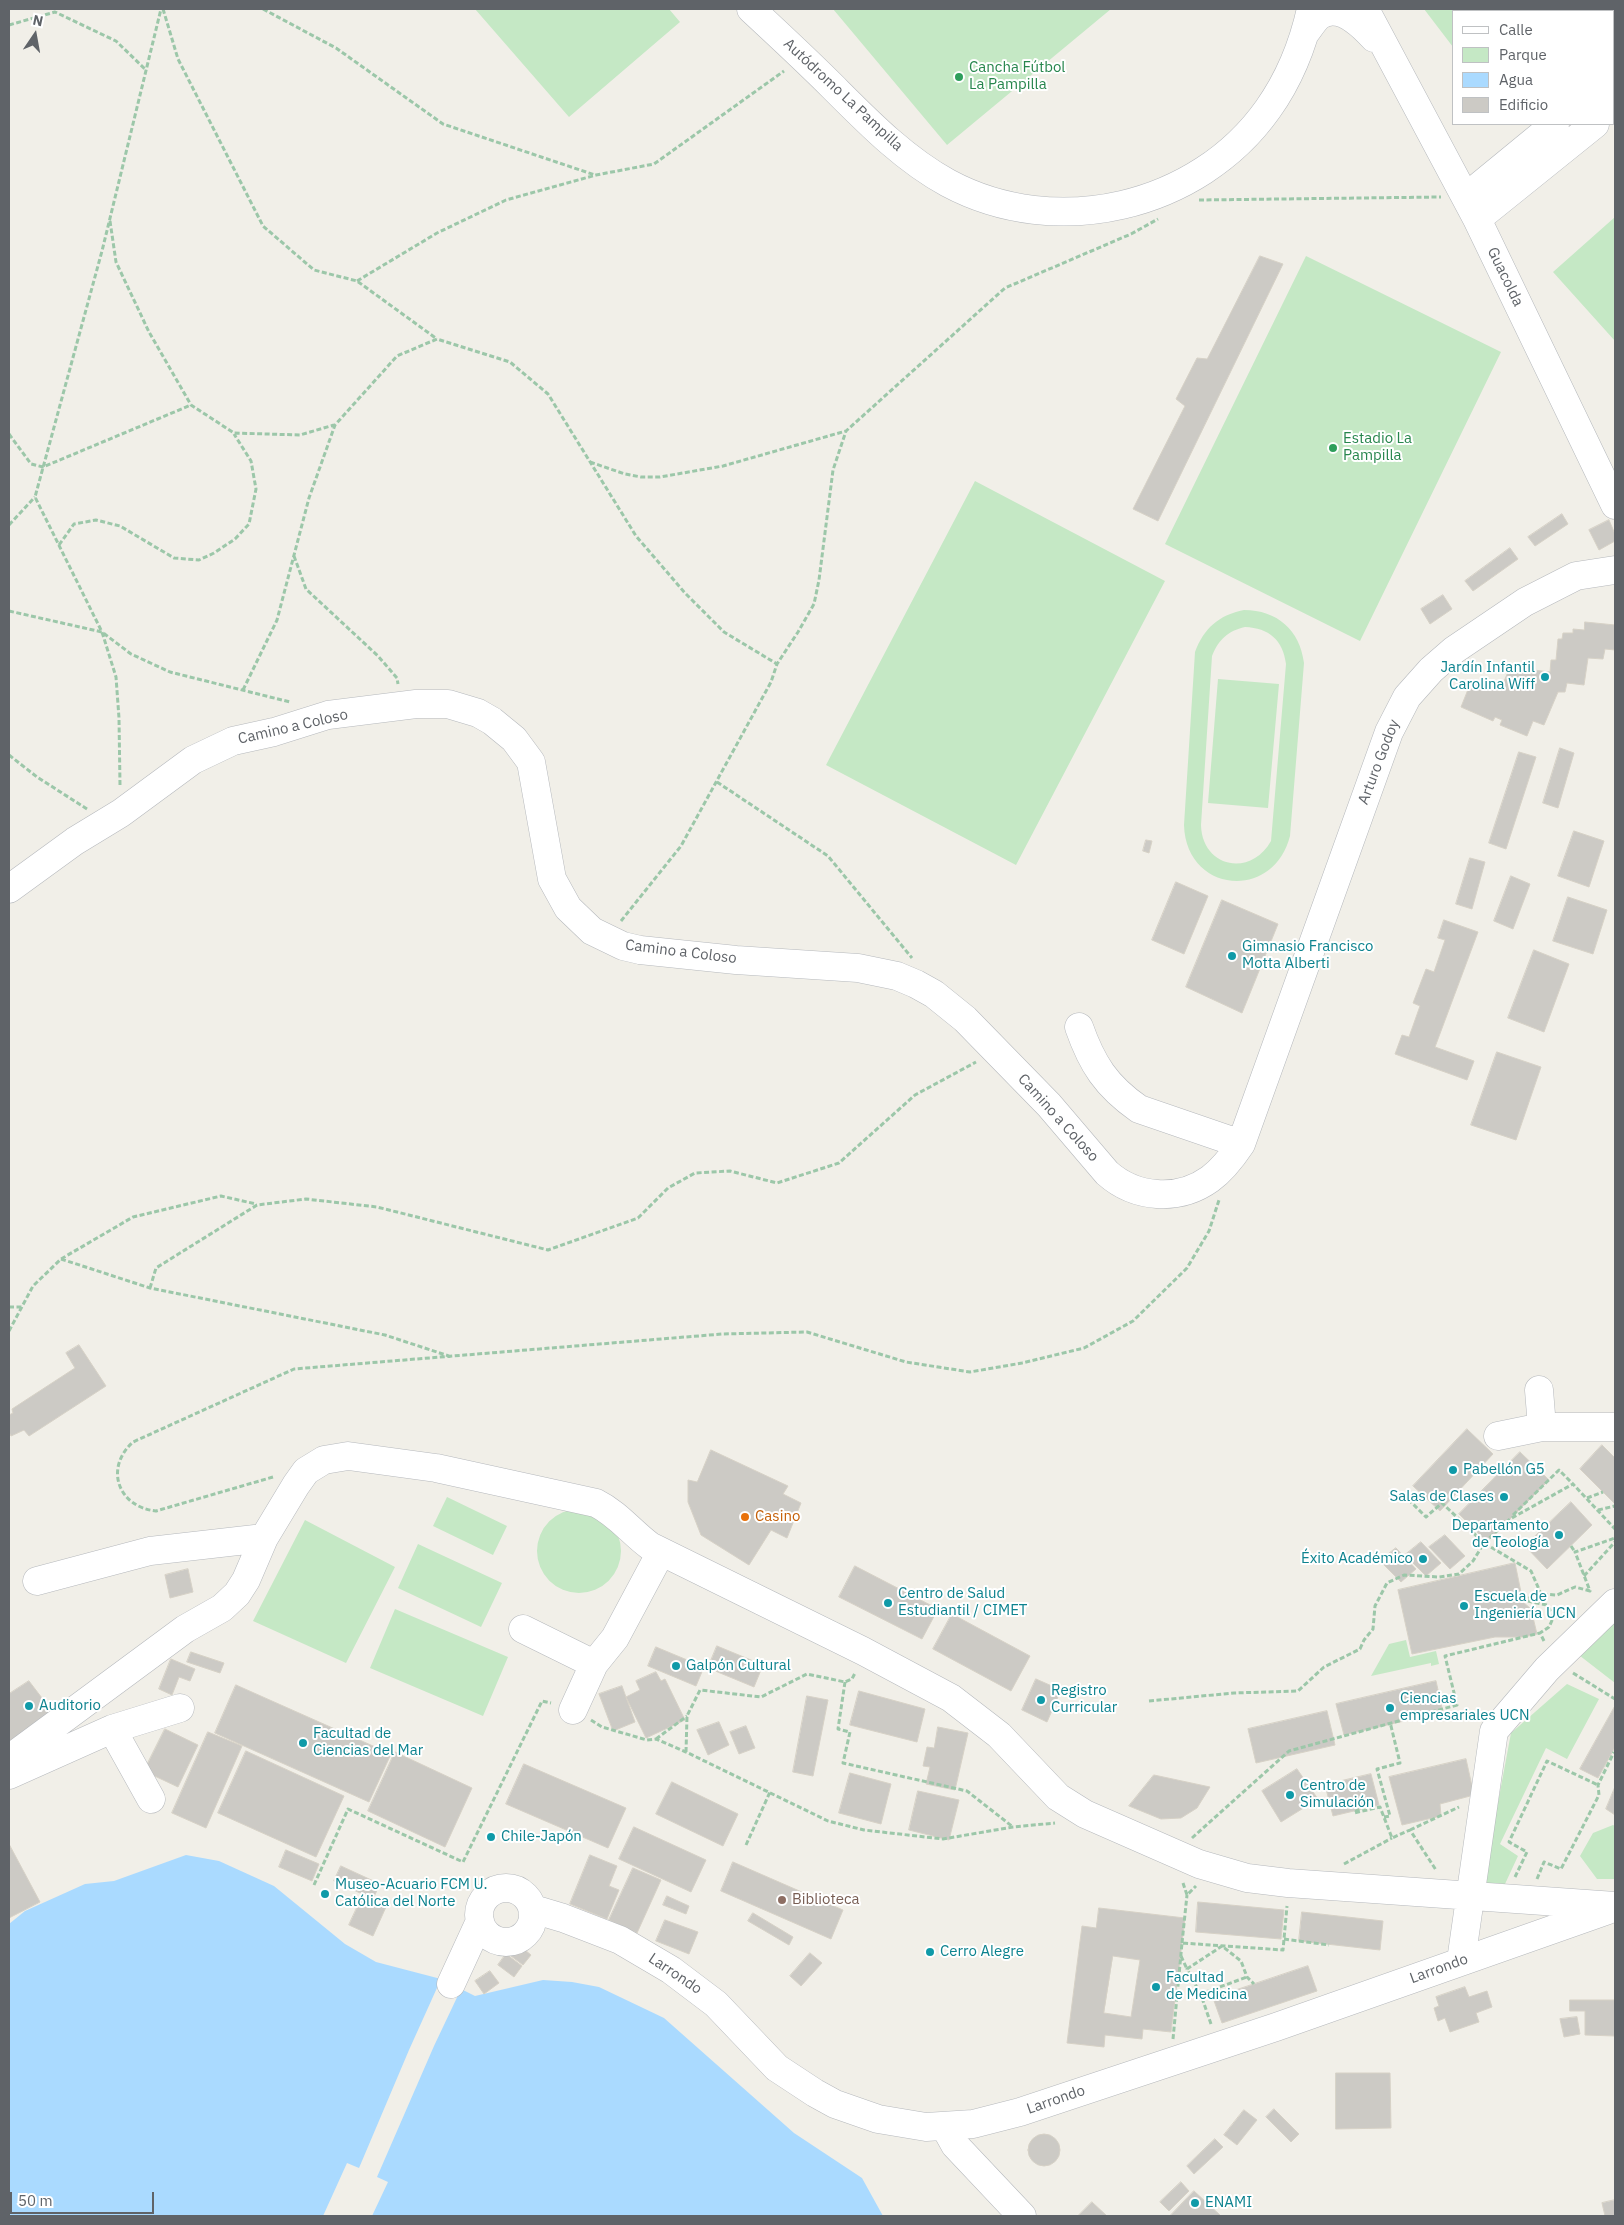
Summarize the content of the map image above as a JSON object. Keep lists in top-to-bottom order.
{
  "streets": {
    "street": [
      "Autódromo La Pampilla",
      "Guacolda",
      "Camino a Coloso",
      "Arturo Godoy",
      "Larrondo"
    ]
  },
  "crossings": [
    ["Autódromo La Pampilla", "Guacolda"],
    ["Camino a Coloso", "Arturo Godoy"]
  ],
  "places": [
    "Cancha Fútbol La Pampilla",
    "Estadio La Pampilla",
    "Jardín Infantil Carolina Wiff",
    "Gimnasio Francisco Motta Alberti",
    "Pabellón G5",
    "Salas de Clases",
    "Casino",
    "Departamento de Teología",
    "Éxito Académico",
    "Centro de Salud Estudiantil / CIMET",
    "Escuela de Ingeniería UCN",
    "Galpón Cultural",
    "Registro Curricular",
    "Auditorio",
    "Ciencias empresariales UCN",
    "Facultad de Ciencias del Mar",
    "Centro de Simulación",
    "Chile-Japón",
    "Museo-Acuario FCM U. Católica del Norte",
    "Biblioteca",
    "Cerro Alegre",
    "Facultad de Medicina",
    "ENAMI"
  ],
  "legend": [
    "Calle",
    "Parque",
    "Agua",
    "Edificio"
  ],
  "scale_bar": "50 m",
  "north": "top"
}
